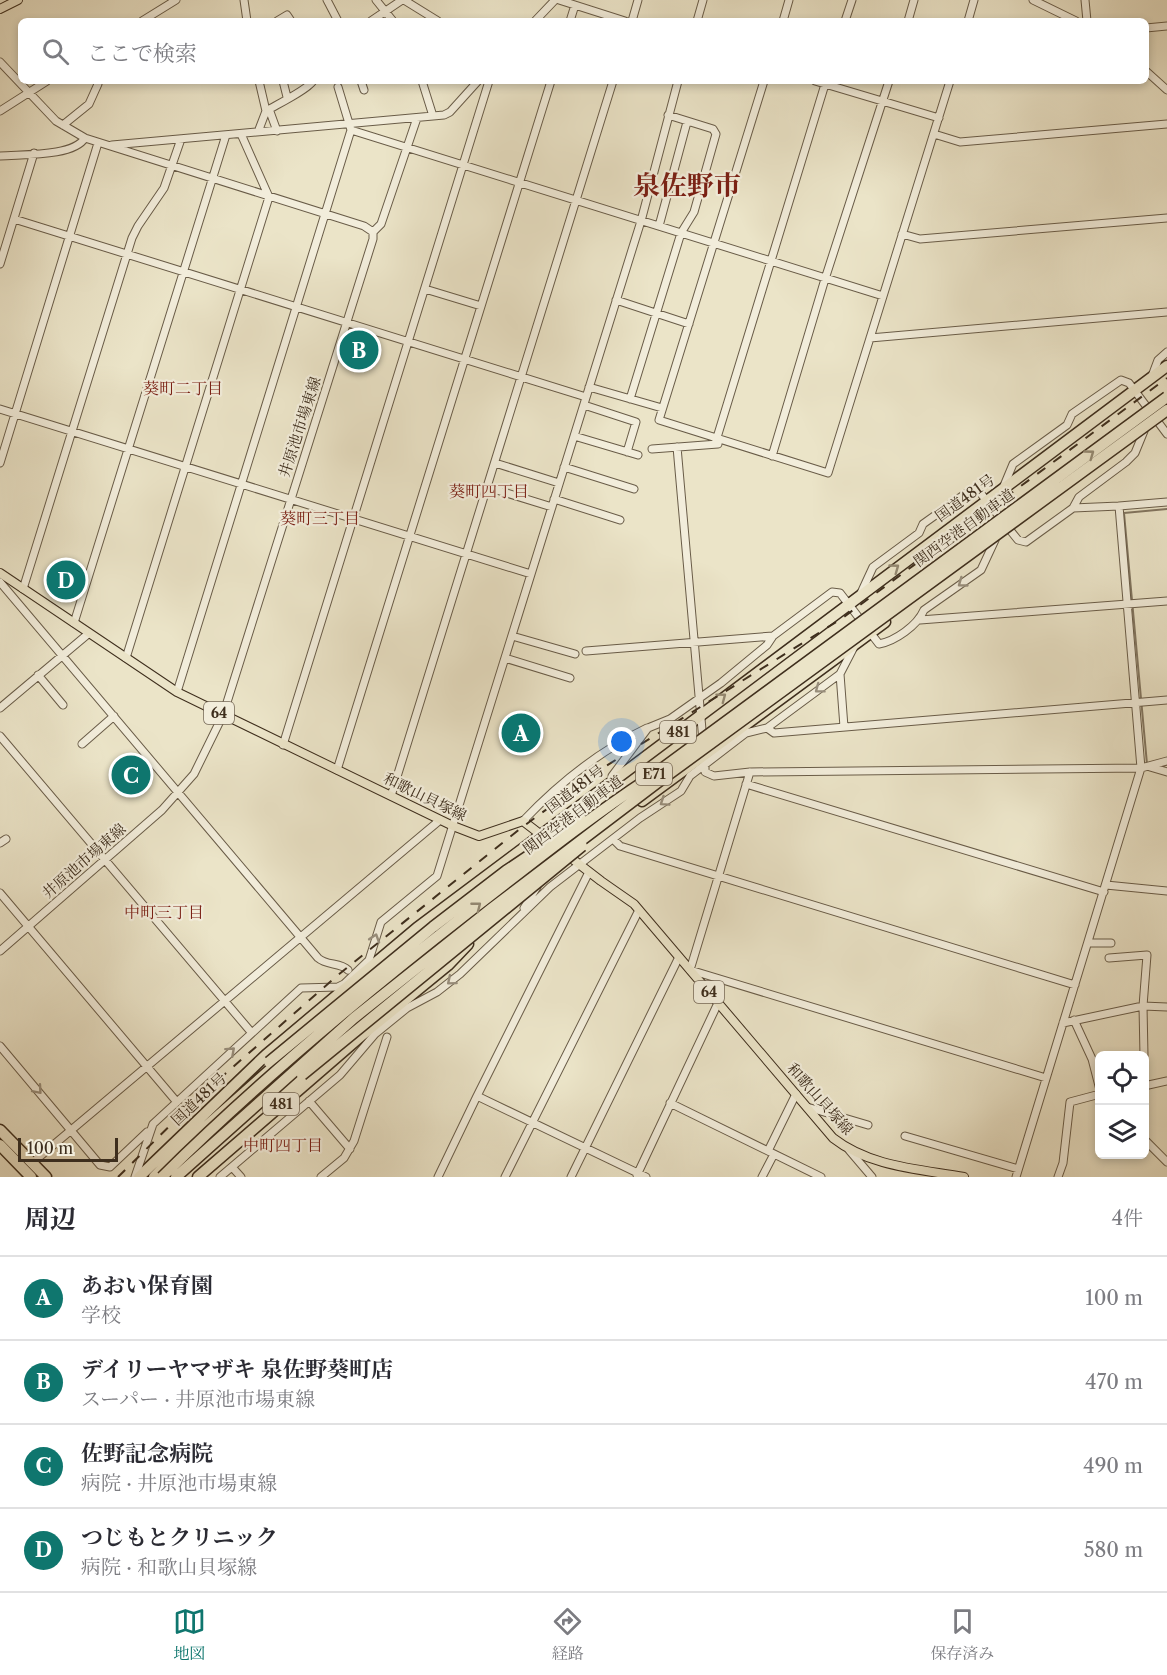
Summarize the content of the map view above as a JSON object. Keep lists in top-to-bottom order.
{
  "streets": {
    "highway": [
      "国道481号",
      "関西空港自動車道",
      "481",
      "E71"
    ],
    "main road": ["64", "和歌山貝塚線"],
    "street": ["井原池市場東線"]
  },
  "crossings": [
    ["井原池市場東線", "和歌山貝塚線"],
    ["国道481号", "481"],
    ["国道481号", "和歌山貝塚線"],
    ["関西空港自動車道", "481"],
    ["481", "和歌山貝塚線"]
  ],
  "districts": [
    "泉佐野市",
    "葵町二丁目",
    "葵町四丁目",
    "葵町三丁目",
    "中町三丁目",
    "中町四丁目"
  ],
  "scale_bar": "100 m",
  "page": {
    "search": "ここで検索",
    "pins": [
      "B",
      "D",
      "A",
      "C"
    ],
    "scale": "100 m",
    "heading": ["周辺", "4件"],
    "list": [
      {
        "mark": "A",
        "name": "あおい保育園",
        "note": "学校",
        "value": "100 m"
      },
      {
        "mark": "B",
        "name": "デイリーヤマザキ 泉佐野葵町店",
        "note": "スーパー · 井原池市場東線",
        "value": "470 m"
      },
      {
        "mark": "C",
        "name": "佐野記念病院",
        "note": "病院 · 井原池市場東線",
        "value": "490 m"
      },
      {
        "mark": "D",
        "name": "つじもとクリニック",
        "note": "病院 · 和歌山貝塚線",
        "value": "580 m"
      }
    ],
    "nav": ["地図", "経路", "保存済み"]
  }
}
